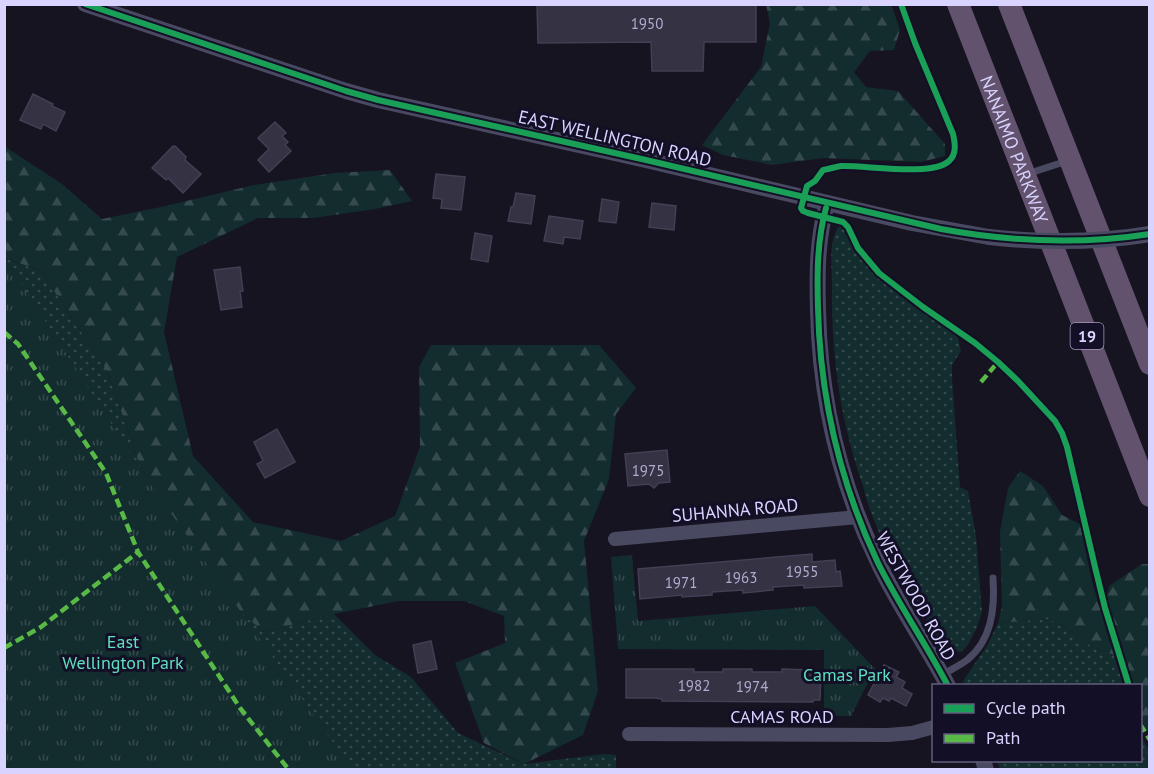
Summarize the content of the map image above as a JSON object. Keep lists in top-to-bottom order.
{
  "streets": {
    "highway": ["NANAIMO PARKWAY", "19"],
    "street": [
      "EAST WELLINGTON ROAD",
      "SUHANNA ROAD",
      "WESTWOOD ROAD",
      "CAMAS ROAD"
    ]
  },
  "crossings": [
    ["EAST WELLINGTON ROAD", "WESTWOOD ROAD"],
    ["SUHANNA ROAD", "WESTWOOD ROAD"]
  ],
  "parks": ["East Wellington Park", "Camas Park"],
  "house_numbers": [
    "1950",
    "1975",
    "1955",
    "1963",
    "1971",
    "1982",
    "1974"
  ],
  "legend": ["Cycle path", "Path"]
}
